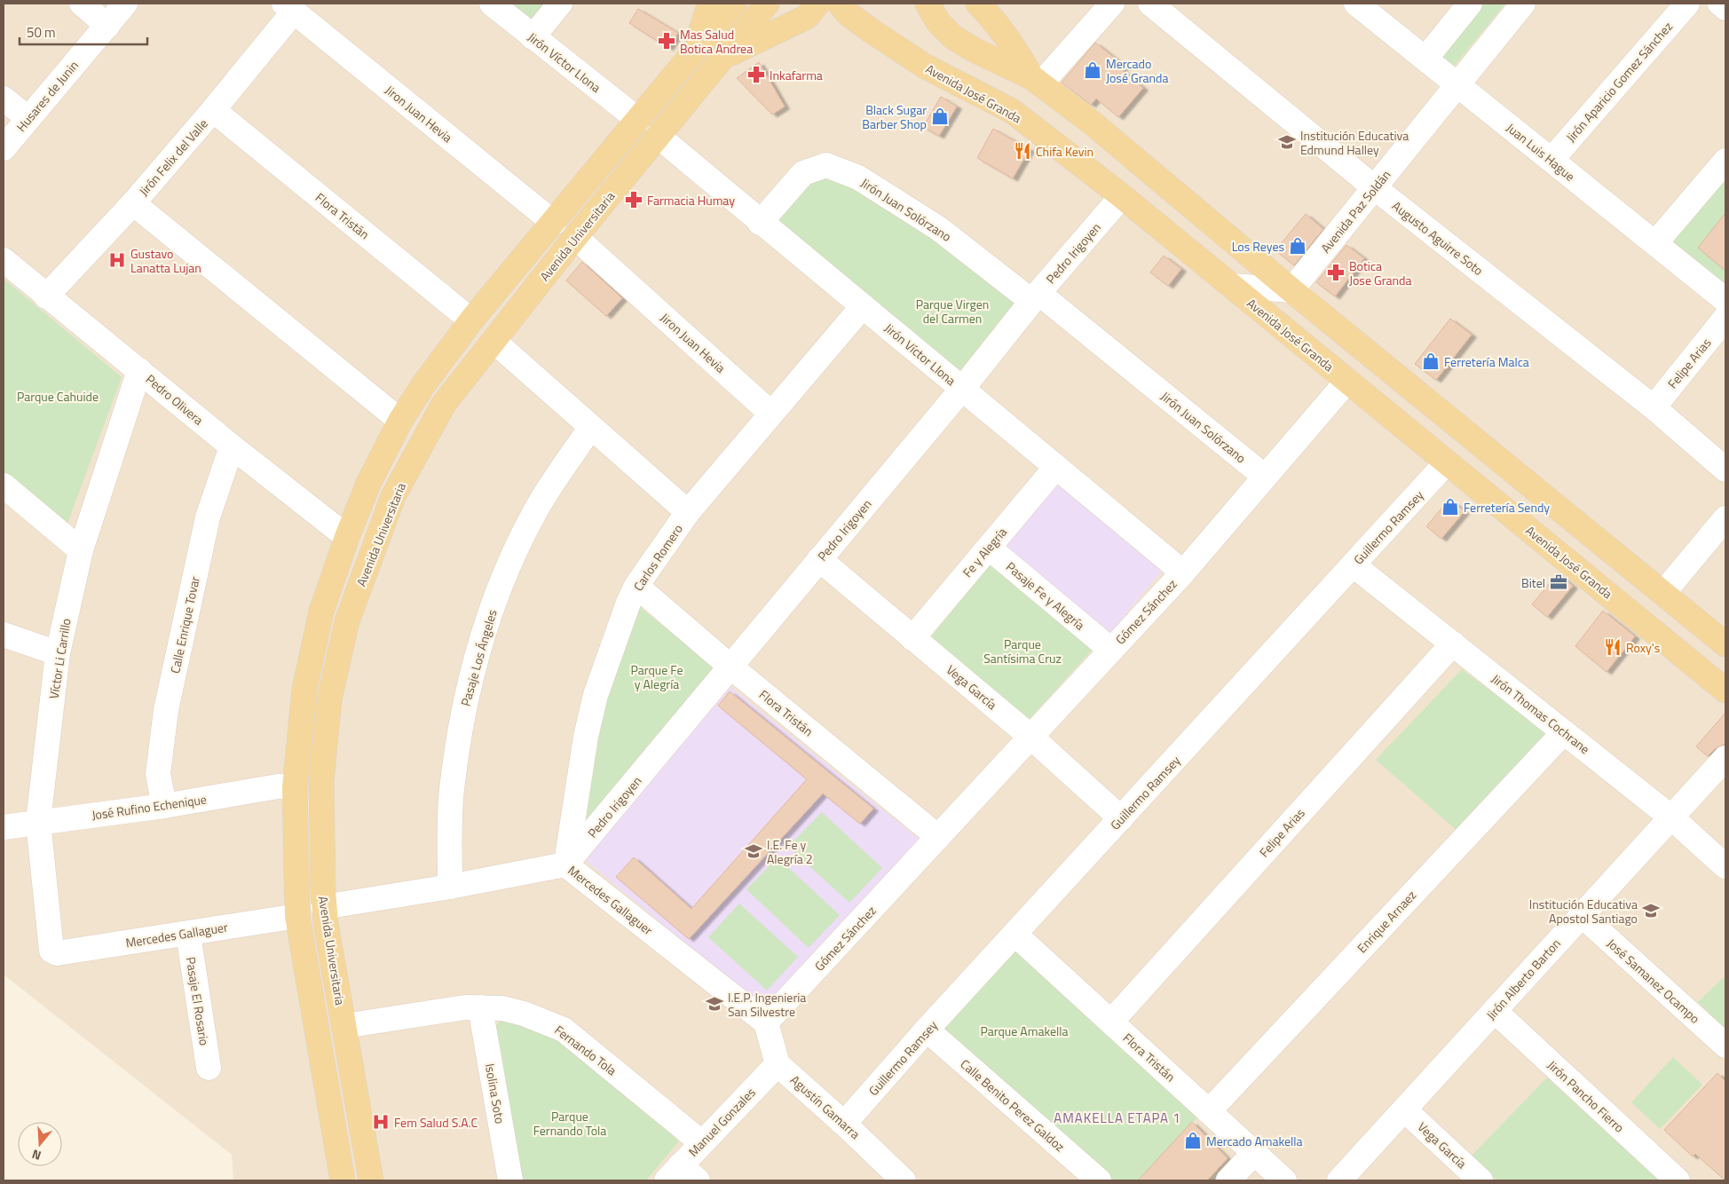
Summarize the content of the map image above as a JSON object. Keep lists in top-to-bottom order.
{
  "streets": {
    "main road": ["Avenida José Granda", "Avenida Universitaria"],
    "street": [
      "Jirón Víctor Llona",
      "Jirón Aparicio Gomez Sánchez",
      "Husares de Junin",
      "Jiron Juan Hevia",
      "Juan Luis Hague",
      "Jirón Felix del Valle",
      "Jirón Juan Solórzano",
      "Avenida Paz Soldán",
      "Flora Tristán",
      "Augusto Aguirre Soto",
      "Pedro Irigoyen",
      "Felipe Arias",
      "Pedro Olivera",
      "Guillermo Ramsey",
      "Fe y Alegría",
      "Carlos Romero",
      "Pasaje Fe y Alegría",
      "Gómez Sánchez",
      "Calle Enrique Tovar",
      "Pasaje Los Ángeles",
      "Víctor Li Carrillo",
      "Vega García",
      "Jirón Thomas Cochrane",
      "José Rufino Echenique",
      "Mercedes Gallaguer",
      "Enrique Arnaez",
      "Jirón Alberto Barton",
      "José Samanez Ocampo",
      "Pasaje El Rosario",
      "Fernando Tola",
      "Isolina Soto",
      "Jirón Pancho Fierro",
      "Calle Benito Perez Galdoz",
      "Agustín Gamarra",
      "Manuel Gonzales"
    ]
  },
  "crossings": [
    ["Jirón Víctor Llona", "Jirón Juan Solórzano"],
    ["Jirón Víctor Llona", "Avenida Universitaria"],
    ["Jirón Víctor Llona", "Pedro Irigoyen"],
    ["Jirón Víctor Llona", "Fe y Alegría"],
    ["Jirón Víctor Llona", "Carlos Romero"],
    ["Jirón Víctor Llona", "Gómez Sánchez"],
    ["Jirón Aparicio Gomez Sánchez", "Juan Luis Hague"],
    ["Avenida José Granda", "Pedro Irigoyen"],
    ["Avenida José Granda", "Guillermo Ramsey"],
    ["Avenida José Granda", "Gómez Sánchez"],
    ["Jiron Juan Hevia", "Jirón Felix del Valle"],
    ["Jiron Juan Hevia", "Avenida Universitaria"],
    ["Jiron Juan Hevia", "Carlos Romero"],
    ["Juan Luis Hague", "Avenida Paz Soldán"],
    ["Jirón Felix del Valle", "Flora Tristán"],
    ["Jirón Felix del Valle", "Pedro Olivera"],
    ["Jirón Juan Solórzano", "Pedro Irigoyen"],
    ["Jirón Juan Solórzano", "Gómez Sánchez"],
    ["Avenida Paz Soldán", "Augusto Aguirre Soto"],
    ["Flora Tristán", "Pedro Irigoyen"],
    ["Flora Tristán", "Felipe Arias"],
    ["Flora Tristán", "Guillermo Ramsey"],
    ["Flora Tristán", "Carlos Romero"],
    ["Flora Tristán", "Gómez Sánchez"],
    ["Flora Tristán", "Enrique Arnaez"],
    ["Avenida Universitaria", "Mercedes Gallaguer"],
    ["Avenida Universitaria", "Fernando Tola"],
    ["Augusto Aguirre Soto", "Felipe Arias"],
    ["Pedro Irigoyen", "Carlos Romero"],
    ["Pedro Irigoyen", "Vega García"],
    ["Pedro Irigoyen", "Mercedes Gallaguer"],
    ["Felipe Arias", "Jirón Thomas Cochrane"],
    ["Pedro Olivera", "Calle Enrique Tovar"],
    ["Pedro Olivera", "Víctor Li Carrillo"],
    ["Guillermo Ramsey", "Vega García"],
    ["Guillermo Ramsey", "Jirón Thomas Cochrane"],
    ["Guillermo Ramsey", "Calle Benito Perez Galdoz"],
    ["Guillermo Ramsey", "Agustín Gamarra"],
    ["Fe y Alegría", "Pasaje Fe y Alegría"],
    ["Fe y Alegría", "Vega García"],
    ["Carlos Romero", "Mercedes Gallaguer"],
    ["Gómez Sánchez", "Vega García"],
    ["Gómez Sánchez", "Mercedes Gallaguer"],
    ["Calle Enrique Tovar", "José Rufino Echenique"],
    ["Pasaje Los Ángeles", "Mercedes Gallaguer"],
    ["Víctor Li Carrillo", "José Rufino Echenique"],
    ["Víctor Li Carrillo", "Mercedes Gallaguer"],
    ["Vega García", "Jirón Alberto Barton"],
    ["Jirón Thomas Cochrane", "Enrique Arnaez"],
    ["Jirón Thomas Cochrane", "Jirón Alberto Barton"],
    ["Mercedes Gallaguer", "Pasaje El Rosario"],
    ["Jirón Alberto Barton", "José Samanez Ocampo"],
    ["Jirón Alberto Barton", "Jirón Pancho Fierro"],
    ["Fernando Tola", "Isolina Soto"],
    ["Fernando Tola", "Manuel Gonzales"],
    ["Agustín Gamarra", "Manuel Gonzales"]
  ],
  "districts": ["AMAKELLA ETAPA 1"],
  "parks": [
    "Parque Virgen del Carmen",
    "Parque Cahuide",
    "Parque Santísima Cruz",
    "Parque Fe y Alegría",
    "Parque Amakella",
    "Parque Fernando Tola"
  ],
  "places": {
    "pharmacy": [
      "Mas Salud Botica Andrea",
      "Inkafarma",
      "Farmacia Humay",
      "Botica Jose Granda"
    ],
    "shop": [
      "Mercado José Granda",
      "Black Sugar Barber Shop",
      "Los Reyes",
      "Ferretería Malca",
      "Ferretería Sendy",
      "Mercado Amakella"
    ],
    "school or university": [
      "Institución Educativa Edmund Halley",
      "I.E. Fe y Alegría 2",
      "Institución Educativa Apostol Santiago",
      "I.E.P. Ingenieria San Silvestre"
    ],
    "restaurant": ["Chifa Kevin", "Roxy's"],
    "hospital": ["Gustavo Lanatta Lujan", "Fem Salud S.A.C"],
    "office": ["Bitel"]
  },
  "scale_bar": "50 m",
  "north": "bottom"
}
